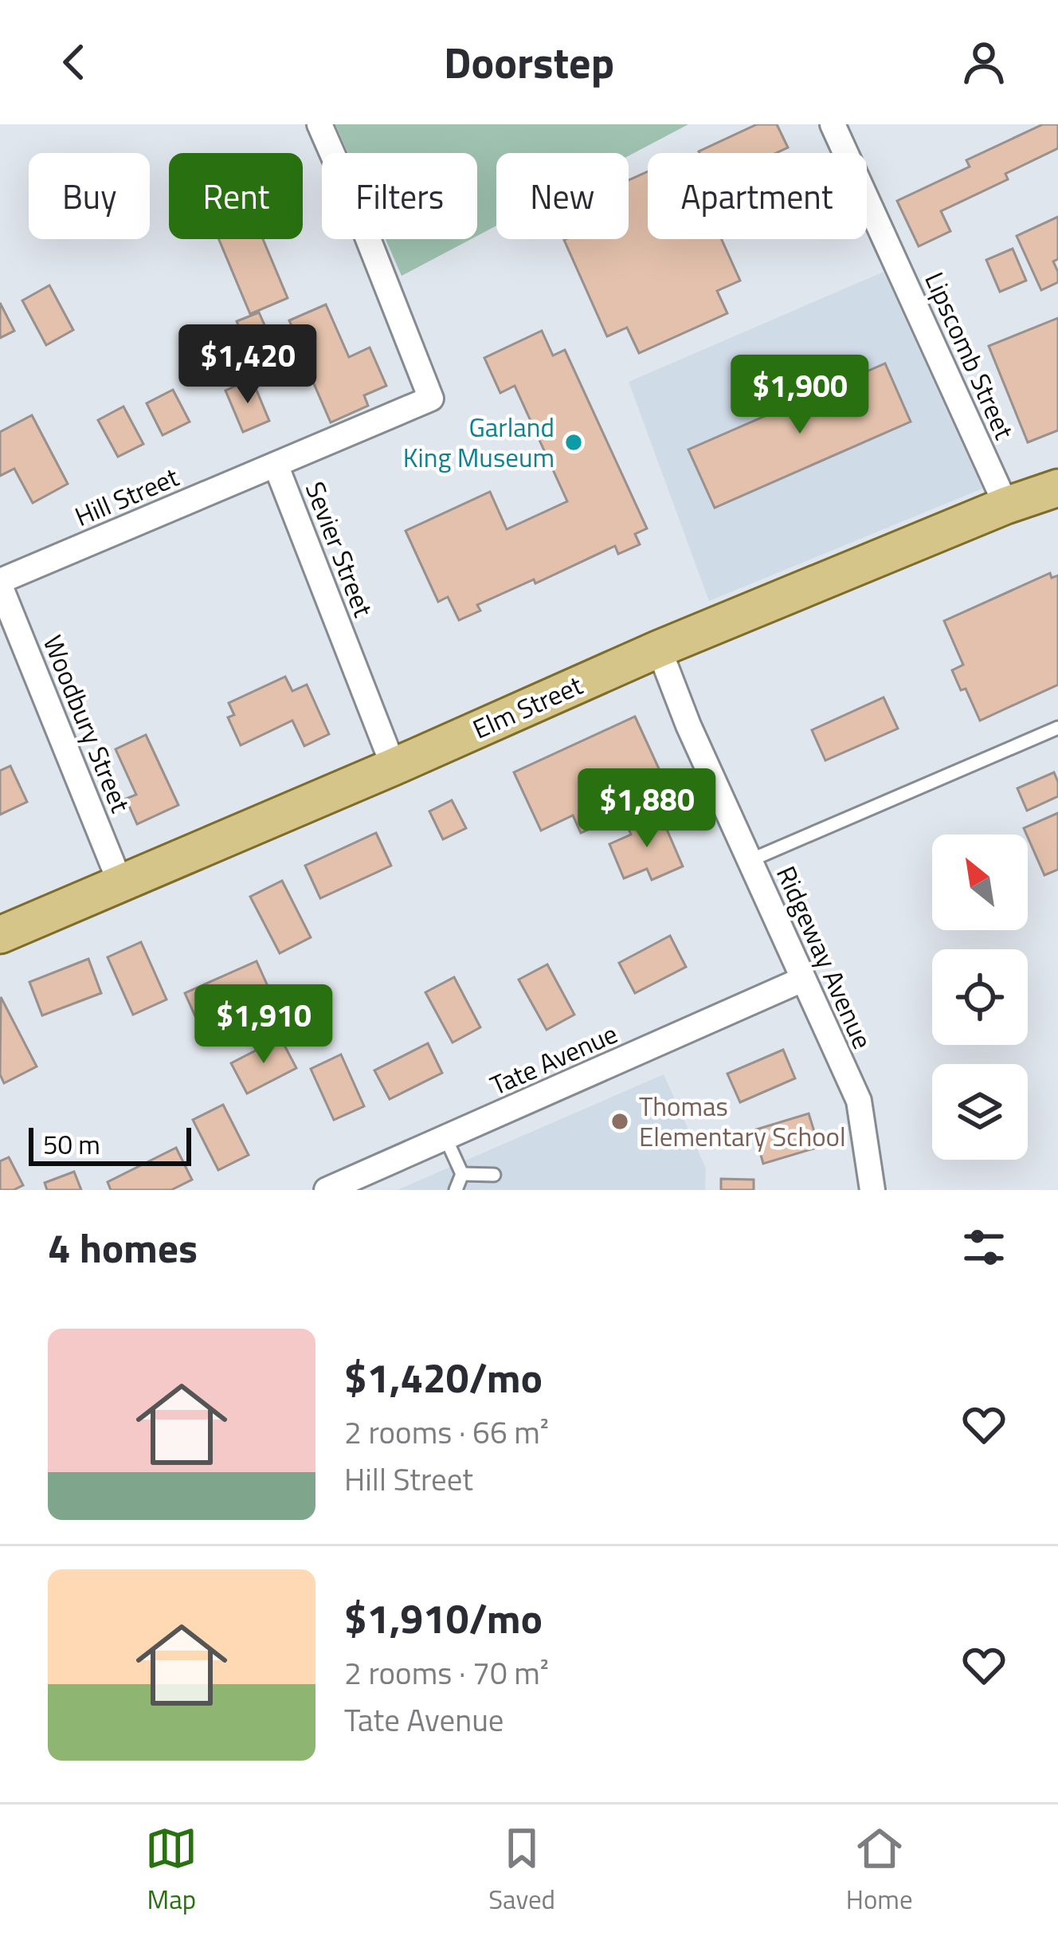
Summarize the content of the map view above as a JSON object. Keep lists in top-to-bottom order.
{
  "streets": {
    "main road": ["Elm Street"],
    "street": [
      "Lipscomb Street",
      "Hill Street",
      "Sevier Street",
      "Woodbury Street",
      "Ridgeway Avenue",
      "Tate Avenue"
    ]
  },
  "crossings": [
    ["Lipscomb Street", "Elm Street"],
    ["Hill Street", "Sevier Street"],
    ["Hill Street", "Woodbury Street"],
    ["Sevier Street", "Elm Street"],
    ["Elm Street", "Woodbury Street"],
    ["Elm Street", "Ridgeway Avenue"],
    ["Ridgeway Avenue", "Tate Avenue"]
  ],
  "places": ["Garland King Museum", "Thomas Elementary School"],
  "scale_bar": "50 m",
  "north": "top left",
  "page": {
    "header": "Doorstep",
    "chip": [
      "Buy",
      "Rent",
      "Filters",
      "New",
      "Apartment"
    ],
    "price": [
      "$1,420",
      "$1,900",
      "$1,880",
      "$1,910"
    ],
    "scale": "50 m",
    "heading": "4 homes",
    "list": [
      {
        "name": "$1,420/mo",
        "note": "2 rooms · 66 m² · Hill Street"
      },
      {
        "name": "$1,910/mo",
        "note": "2 rooms · 70 m² · Tate Avenue"
      }
    ],
    "tabs": ["Map", "Saved", "Home"]
  }
}
